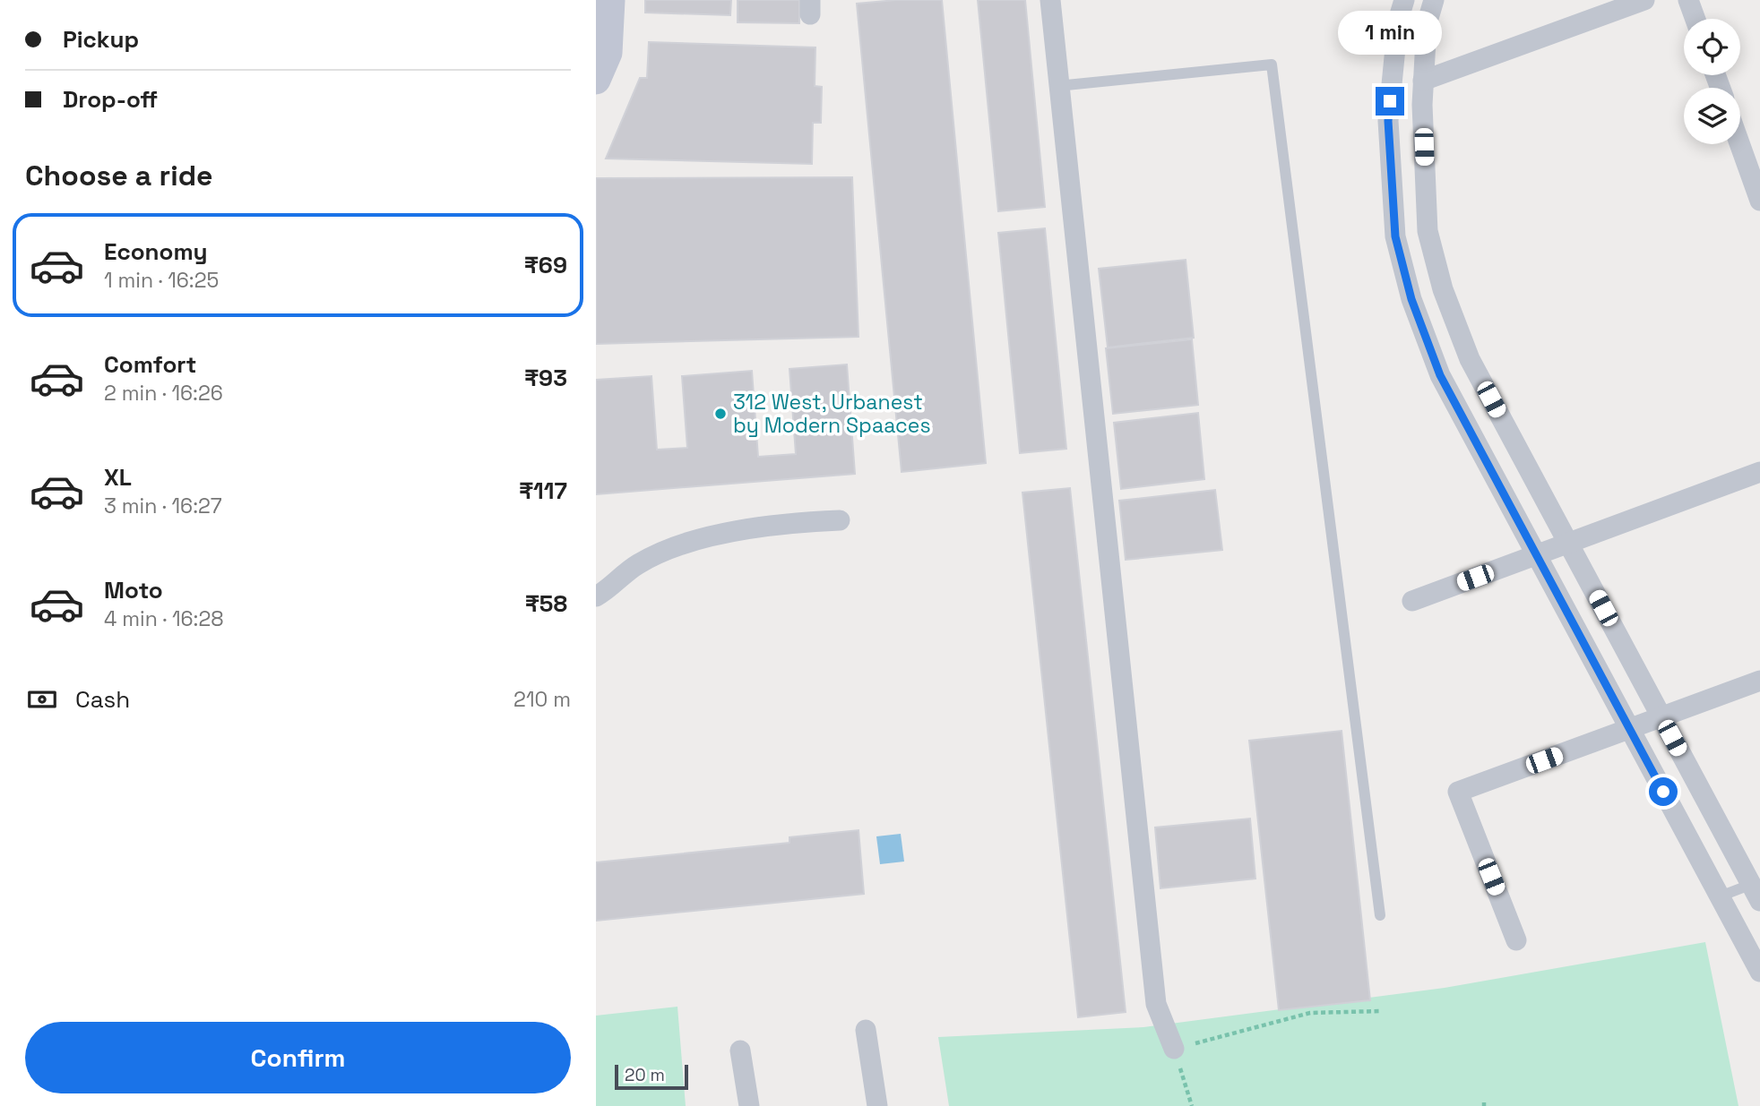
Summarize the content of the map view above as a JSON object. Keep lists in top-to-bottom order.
{
  "places": ["312 West, Urbanest by Modern Spaaces"],
  "scale_bar": "20 m",
  "page": {
    "banner": ["Pickup", "Drop-off"],
    "bubble": "1 min",
    "heading": "Choose a ride",
    "list": [
      {
        "name": "Economy",
        "note": "1 min · 16:25",
        "value": "₹69"
      },
      {
        "name": "Comfort",
        "note": "2 min · 16:26",
        "value": "₹93"
      },
      {
        "name": "XL",
        "note": "3 min · 16:27",
        "value": "₹117"
      },
      {
        "name": "Moto",
        "note": "4 min · 16:28",
        "value": "₹58"
      }
    ],
    "pay": ["Cash", "210 m"],
    "buttons": "Confirm",
    "scale": "20 m"
  }
}
